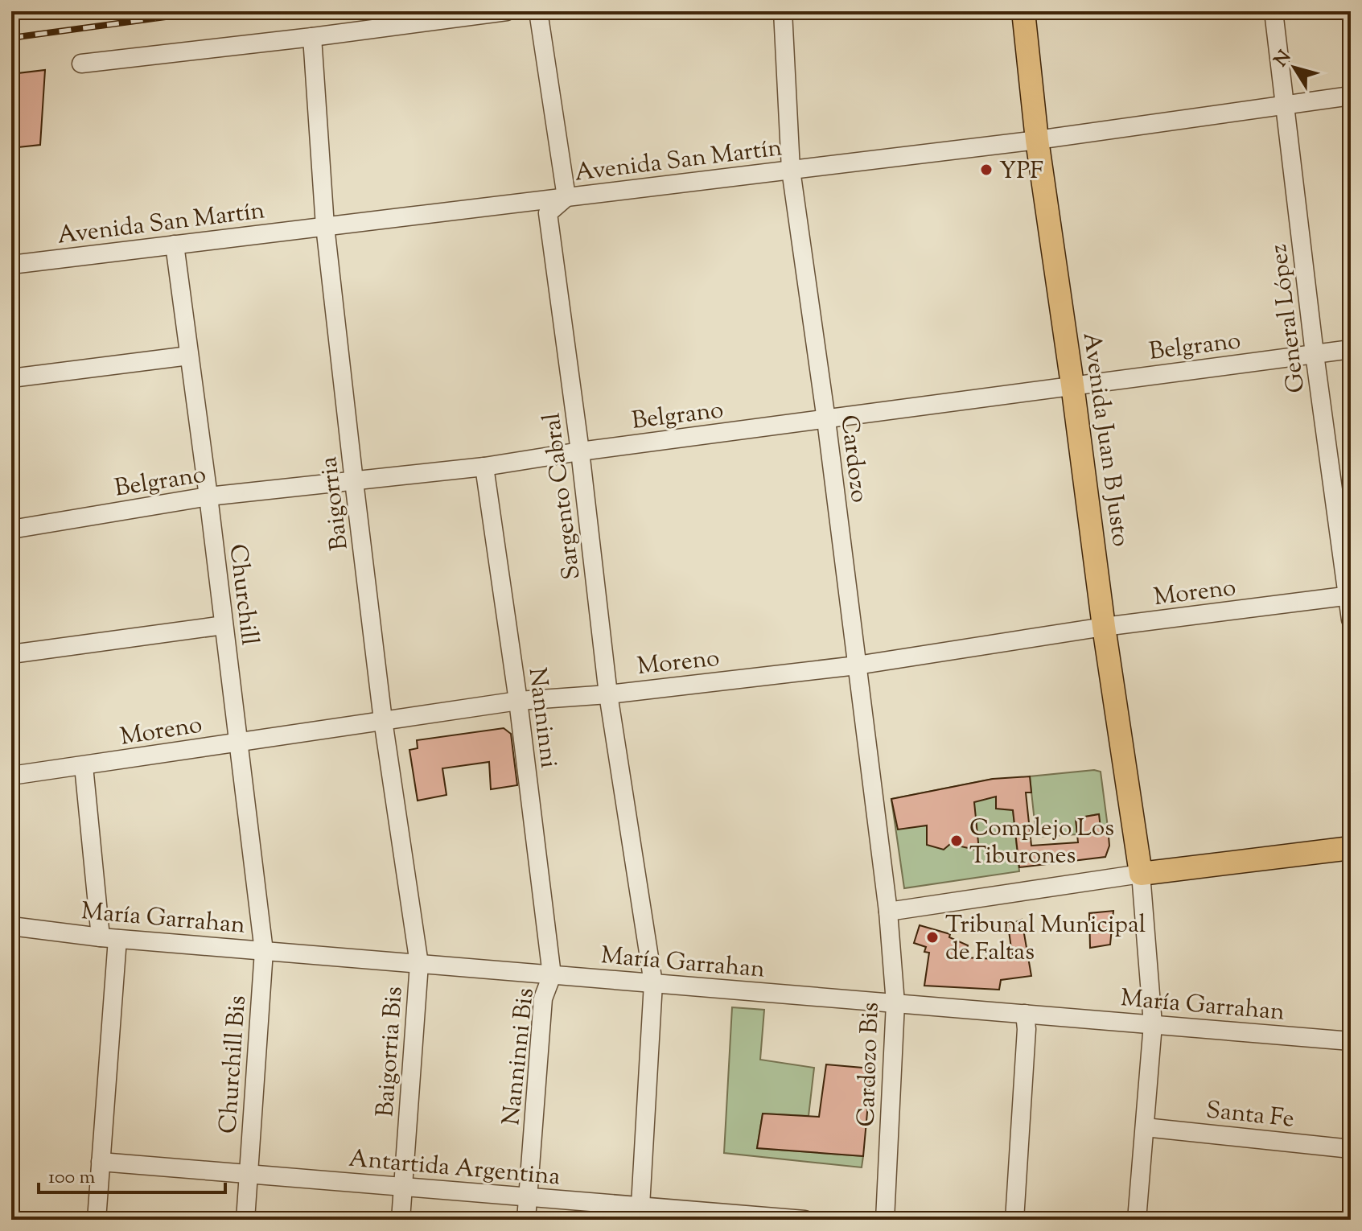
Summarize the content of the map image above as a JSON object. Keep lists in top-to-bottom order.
{
  "streets": {
    "main road": ["Avenida Juan B Justo"],
    "street": [
      "Avenida San Martín",
      "General López",
      "Belgrano",
      "Cardozo",
      "Sargento Cabral",
      "Baigorria",
      "Moreno",
      "Churchill",
      "Nanninni",
      "María Garrahan",
      "Baigorria Bis",
      "Nanninni Bis",
      "Churchill Bis",
      "Cardozo Bis",
      "Santa Fe",
      "Antartida Argentina"
    ]
  },
  "crossings": [
    ["Avenida San Martín", "General López"],
    ["Avenida San Martín", "Avenida Juan B Justo"],
    ["Avenida San Martín", "Cardozo"],
    ["Avenida San Martín", "Sargento Cabral"],
    ["Avenida San Martín", "Baigorria"],
    ["Avenida San Martín", "Churchill"],
    ["General López", "Belgrano"],
    ["General López", "Moreno"],
    ["Belgrano", "Avenida Juan B Justo"],
    ["Belgrano", "Cardozo"],
    ["Belgrano", "Sargento Cabral"],
    ["Belgrano", "Baigorria"],
    ["Belgrano", "Churchill"],
    ["Belgrano", "Nanninni"],
    ["Avenida Juan B Justo", "Moreno"],
    ["Cardozo", "Moreno"],
    ["Cardozo", "Cardozo Bis"],
    ["Sargento Cabral", "Moreno"],
    ["Sargento Cabral", "María Garrahan"],
    ["Sargento Cabral", "Antartida Argentina"],
    ["Baigorria", "Moreno"],
    ["Baigorria", "María Garrahan"],
    ["Baigorria", "Baigorria Bis"],
    ["Moreno", "Churchill"],
    ["Moreno", "Nanninni"],
    ["Churchill", "María Garrahan"],
    ["Churchill", "Churchill Bis"],
    ["Nanninni", "María Garrahan"],
    ["Nanninni", "Nanninni Bis"],
    ["María Garrahan", "Baigorria Bis"],
    ["María Garrahan", "Nanninni Bis"],
    ["María Garrahan", "Churchill Bis"],
    ["María Garrahan", "Cardozo Bis"],
    ["Baigorria Bis", "Antartida Argentina"],
    ["Nanninni Bis", "Antartida Argentina"],
    ["Churchill Bis", "Antartida Argentina"]
  ],
  "places": ["YPF", "Complejo Los Tiburones", "Tribunal Municipal de Faltas"],
  "scale_bar": "100 m",
  "north": "top left"
}
